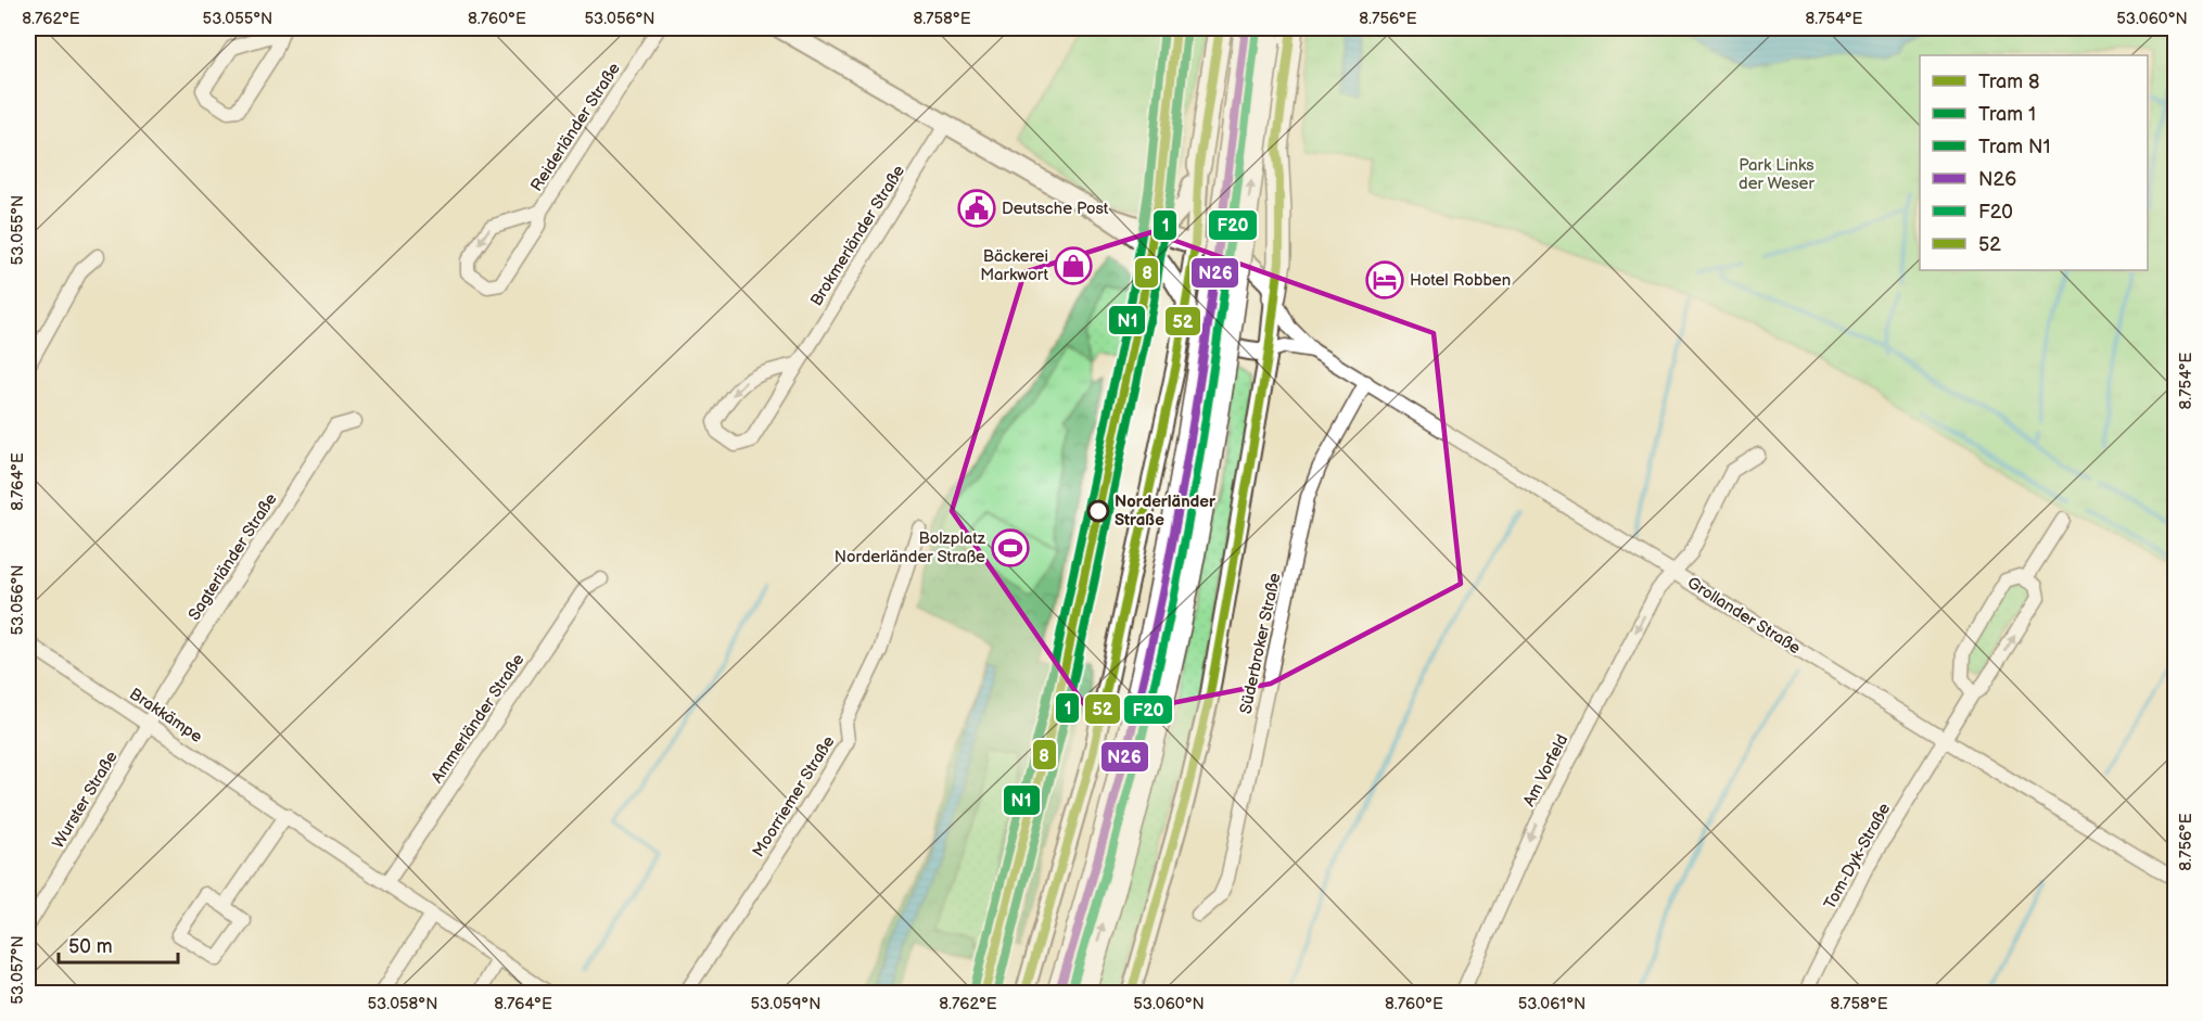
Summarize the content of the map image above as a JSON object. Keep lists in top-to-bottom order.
{
  "streets": {
    "street": [
      "Reiderländer Straße",
      "Brokmerländer Straße",
      "Sagterländer Straße",
      "Grollander Straße",
      "Süderbroker Straße",
      "Brakkämpe",
      "Ammerländer Straße",
      "Am Vorfeld",
      "Moorriemer Straße",
      "Wurster Straße",
      "Tom-Dyk-Straße"
    ]
  },
  "crossings": [
    ["Sagterländer Straße", "Brakkämpe"],
    ["Sagterländer Straße", "Wurster Straße"],
    ["Grollander Straße", "Süderbroker Straße"],
    ["Grollander Straße", "Am Vorfeld"],
    ["Grollander Straße", "Tom-Dyk-Straße"],
    ["Brakkämpe", "Ammerländer Straße"],
    ["Brakkämpe", "Wurster Straße"]
  ],
  "one_way": ["Am Vorfeld"],
  "parks": ["Park Links der Weser"],
  "places": {
    "public building": ["Deutsche Post"],
    "shop": ["Bäckerei Markwort"],
    "hotel": ["Hotel Robben"],
    "other": ["Norderländer Straße"],
    "sports": ["Bolzplatz Norderländer Straße"]
  },
  "lines": [
    "tram line 8",
    "tram line N1",
    "transit line N26",
    "transit line 52",
    "tram line 1",
    "transit line F20"
  ],
  "legend": [
    "Tram 8",
    "Tram 1",
    "Tram N1",
    "N26",
    "F20",
    "52"
  ],
  "scale_bar": "50 m",
  "coordinates": [
    "8.762°E",
    "53.055°N",
    "8.760°E",
    "53.056°N",
    "8.758°E",
    "8.756°E",
    "8.754°E",
    "53.060°N",
    "8.764°E",
    "53.057°N",
    "53.058°N",
    "53.059°N",
    "53.061°N"
  ]
}
